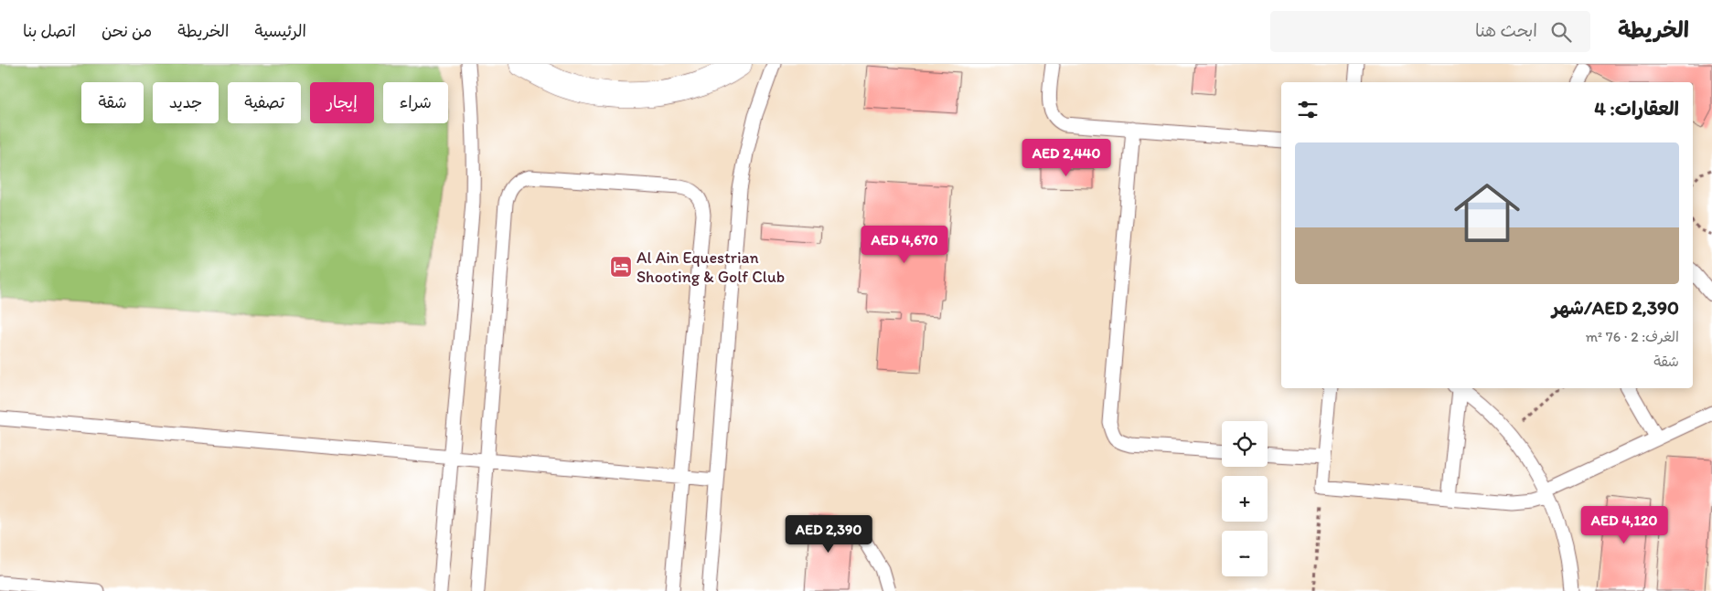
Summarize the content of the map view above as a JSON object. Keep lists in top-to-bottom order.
{
  "places": {
    "hotel": ["Al Ain Equestrian Shooting & Golf Club"]
  },
  "page": {
    "header": "الخريطة",
    "search": "ابحث هنا",
    "nav": [
      "الرئيسية",
      "الخريطة",
      "من نحن",
      "اتصل بنا"
    ],
    "chip": [
      "شراء",
      "إيجار",
      "تصفية",
      "جديد",
      "شقة"
    ],
    "heading": "العقارات: 4",
    "list": [
      {
        "name": "AED 2,390/شهر",
        "note": "الغرف: 2 · 76 m² · شقة"
      }
    ],
    "price": [
      "AED 2,440",
      "AED 4,670",
      "AED 4,120",
      "AED 2,390"
    ],
    "map_buttons": ["+", "−"]
  }
}
